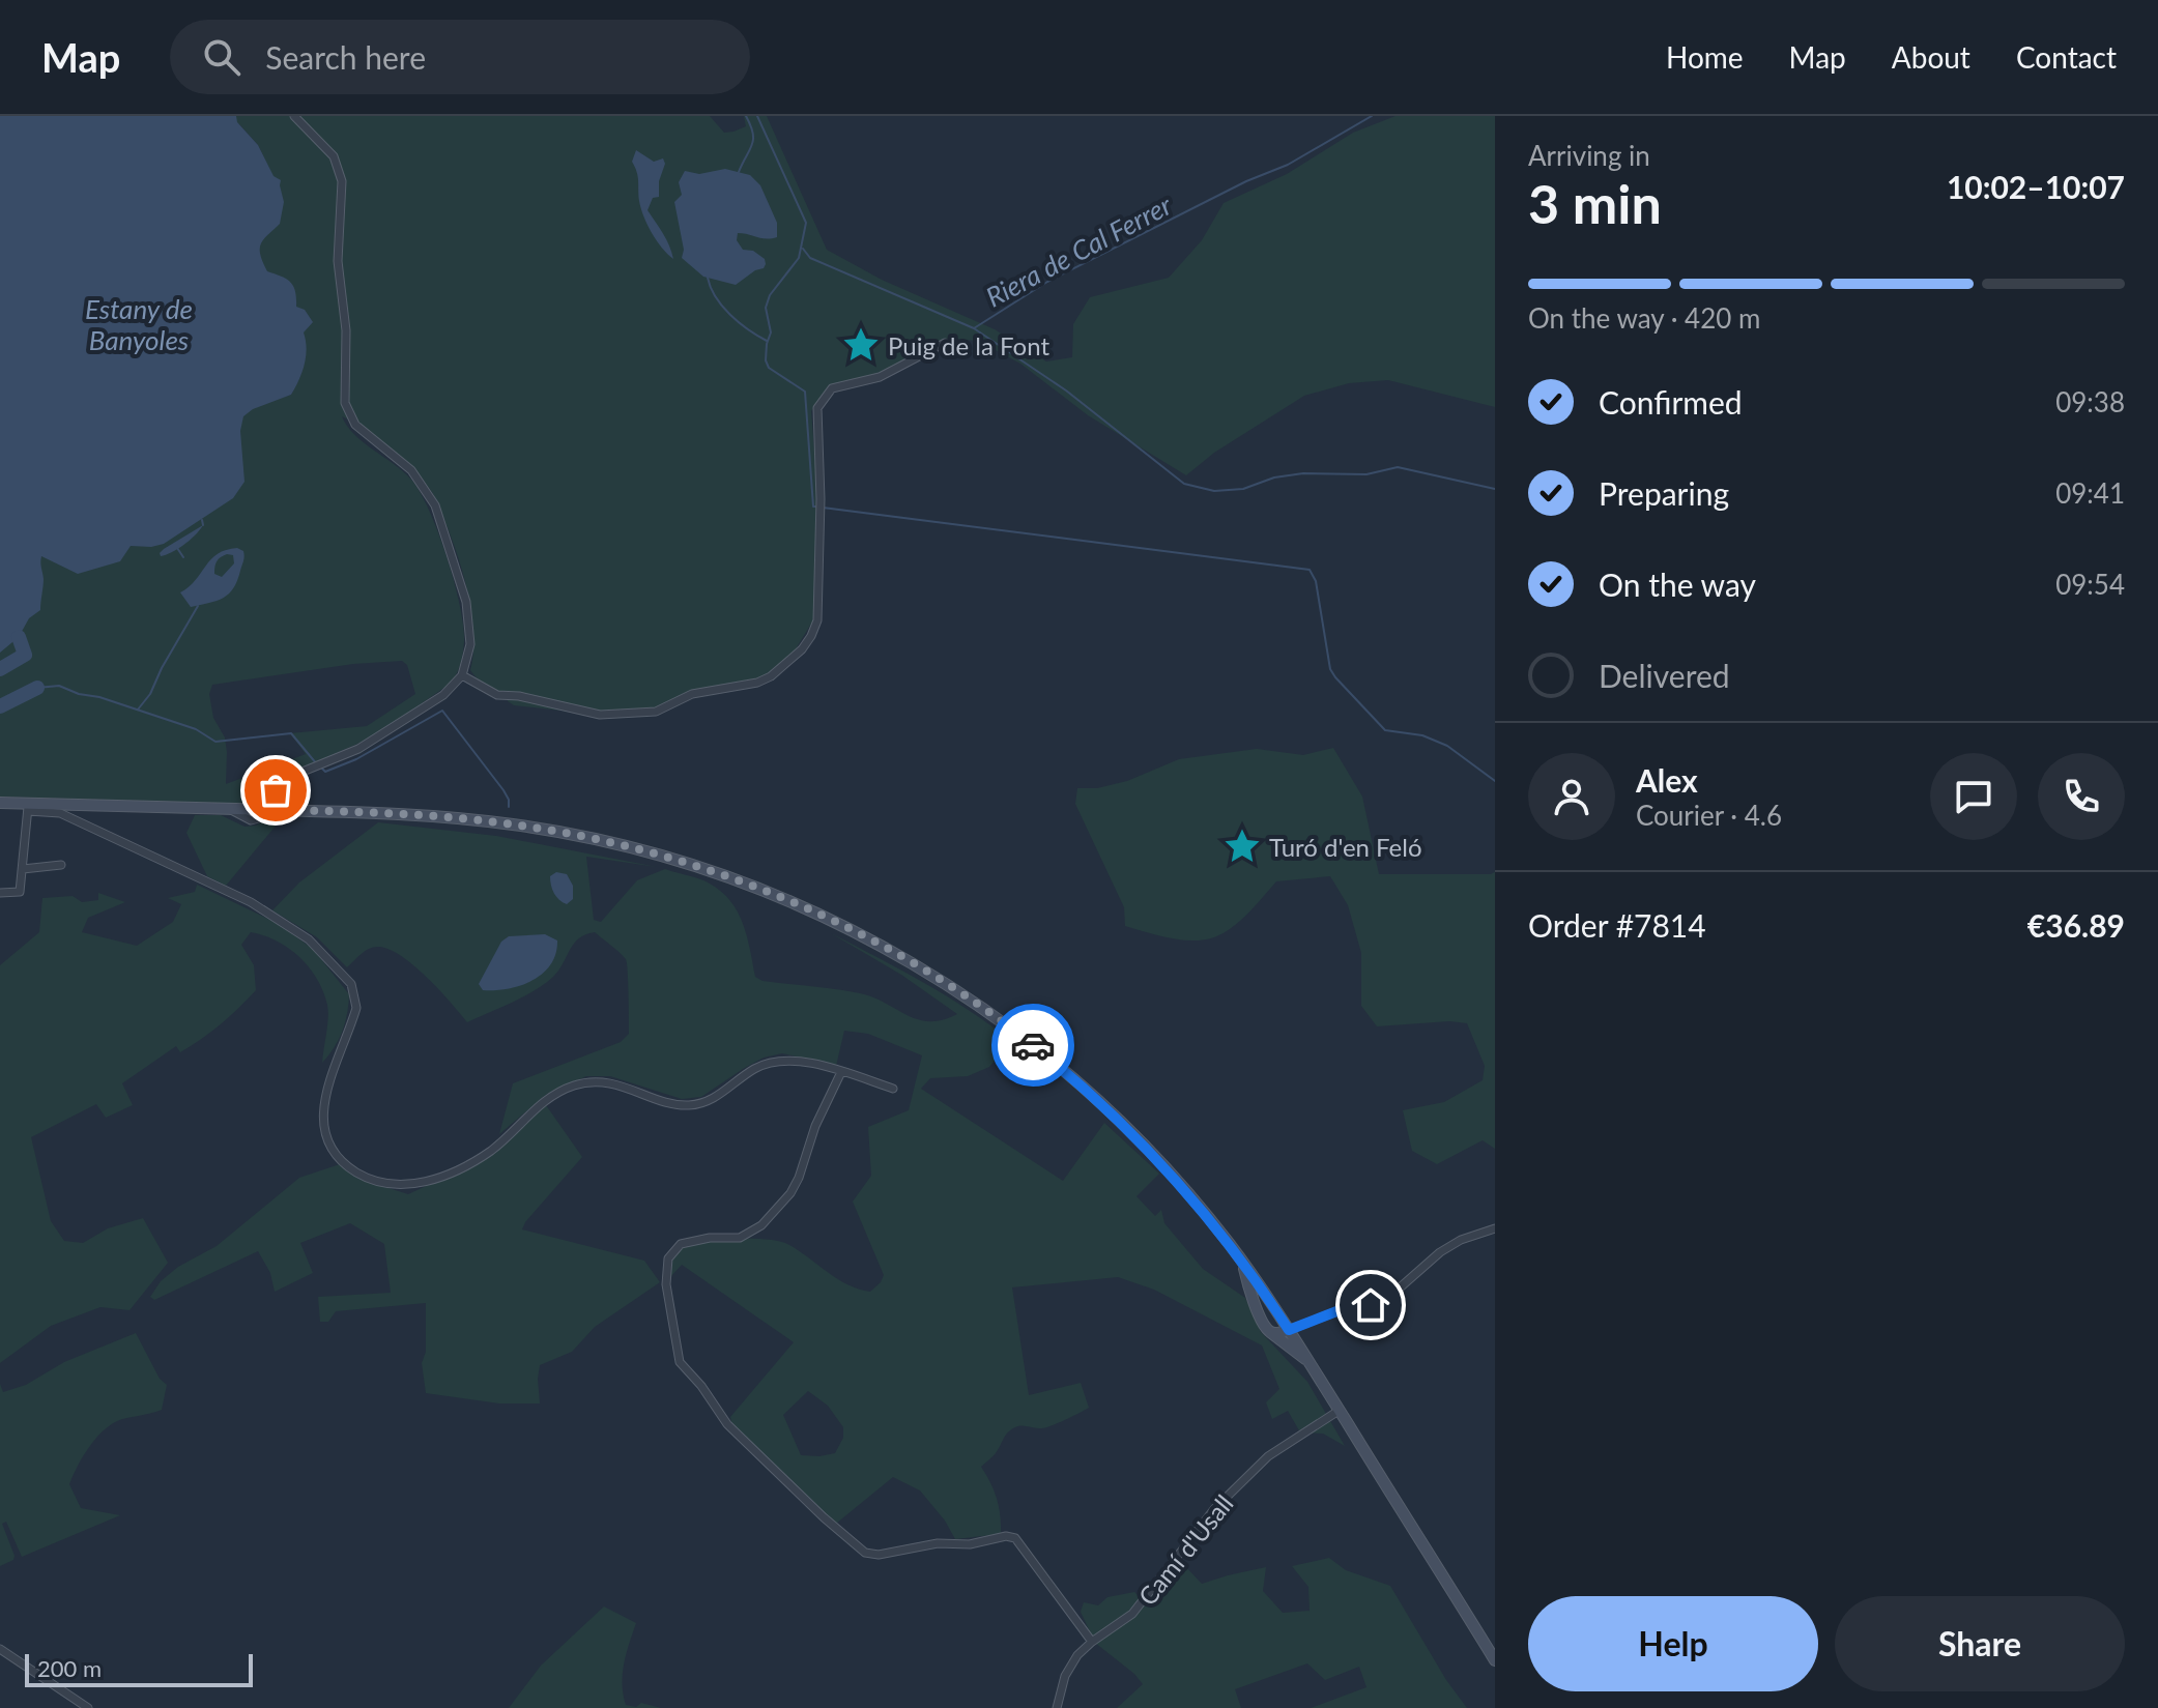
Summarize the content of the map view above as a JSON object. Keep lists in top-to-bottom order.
{
  "streets": {
    "street": ["Camí d'Usall"]
  },
  "water": ["Riera de Cal Ferrer", "Estany de Banyoles"],
  "places": {
    "place": ["Puig de la Font", "Turó d'en Feló"]
  },
  "scale_bar": "200 m",
  "page": {
    "header": "Map",
    "search": "Search here",
    "nav": [
      "Home",
      "Map",
      "About",
      "Contact"
    ],
    "heading": ["3 min", "Arriving in", "10:02–10:07"],
    "panel": [
      "Alex",
      "Courier · 4.6",
      "Order #7814",
      "€36.89"
    ],
    "bar": "On the way · 420 m",
    "list": [
      ["Confirmed", "09:38"],
      ["Preparing", "09:41"],
      ["On the way", "09:54"],
      "Delivered"
    ],
    "buttons": ["Help", "Share"],
    "scale": "200 m"
  }
}
